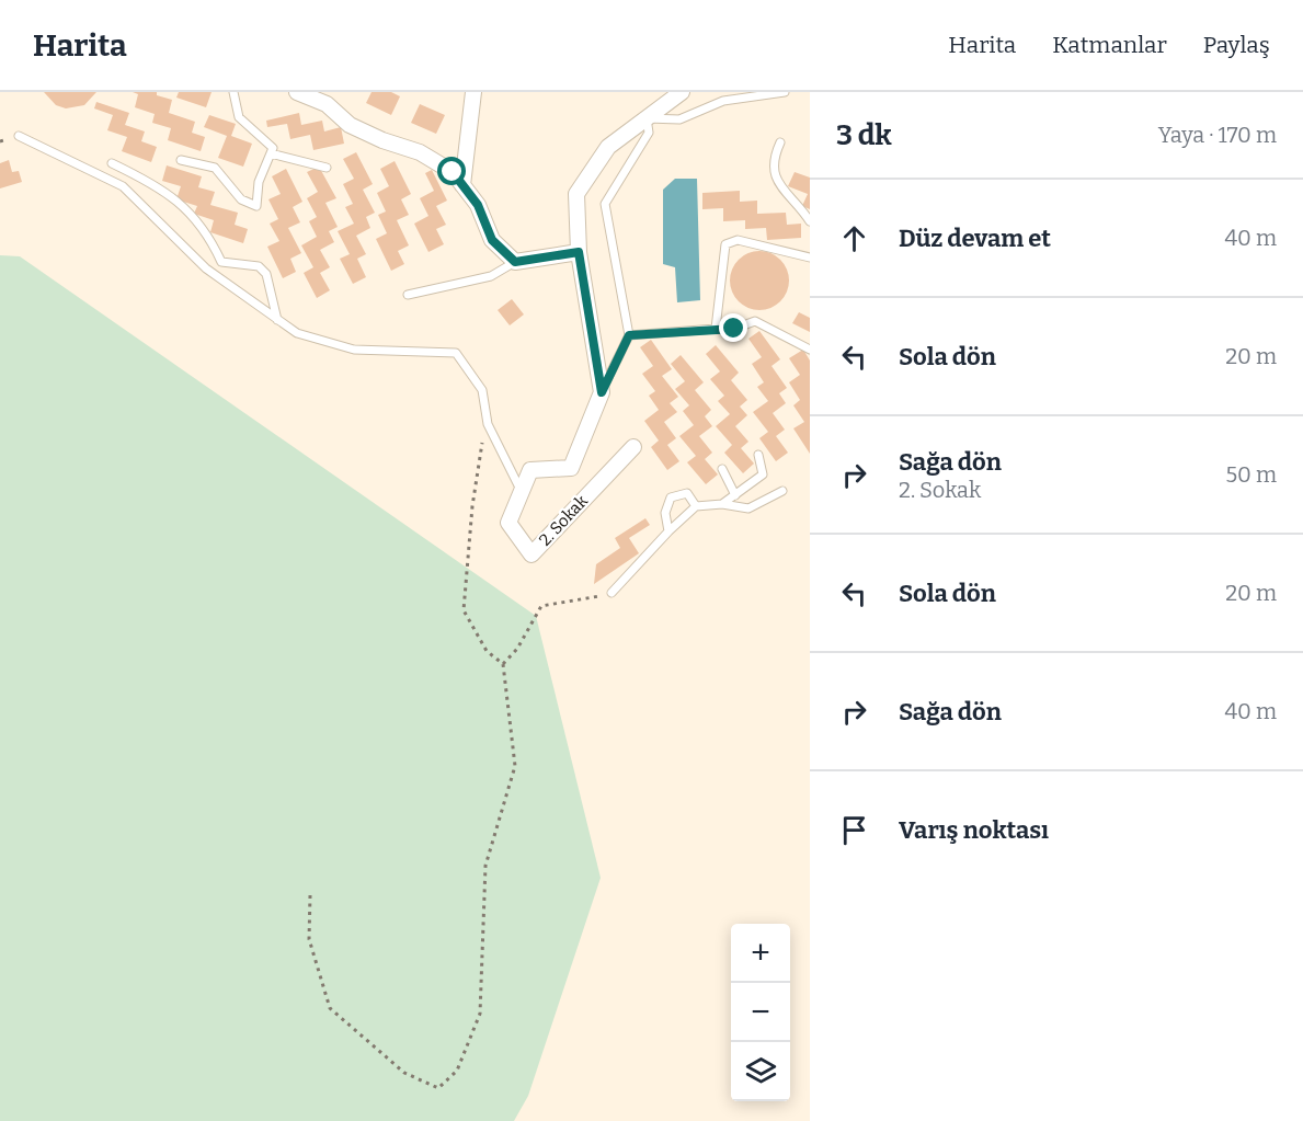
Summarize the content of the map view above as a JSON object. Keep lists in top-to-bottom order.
{
  "streets": {
    "street": ["2. Sokak"]
  },
  "page": {
    "header": "Harita",
    "nav": ["Harita", "Katmanlar", "Paylaş"],
    "heading": ["3 dk", "Yaya · 170 m"],
    "list": [
      ["Düz devam et", "40 m"],
      ["Sola dön", "20 m"],
      ["Sağa dön", "2. Sokak", "50 m"],
      ["Sola dön", "20 m"],
      ["Sağa dön", "40 m"],
      "Varış noktası"
    ],
    "map_buttons": ["+", "−"]
  }
}
